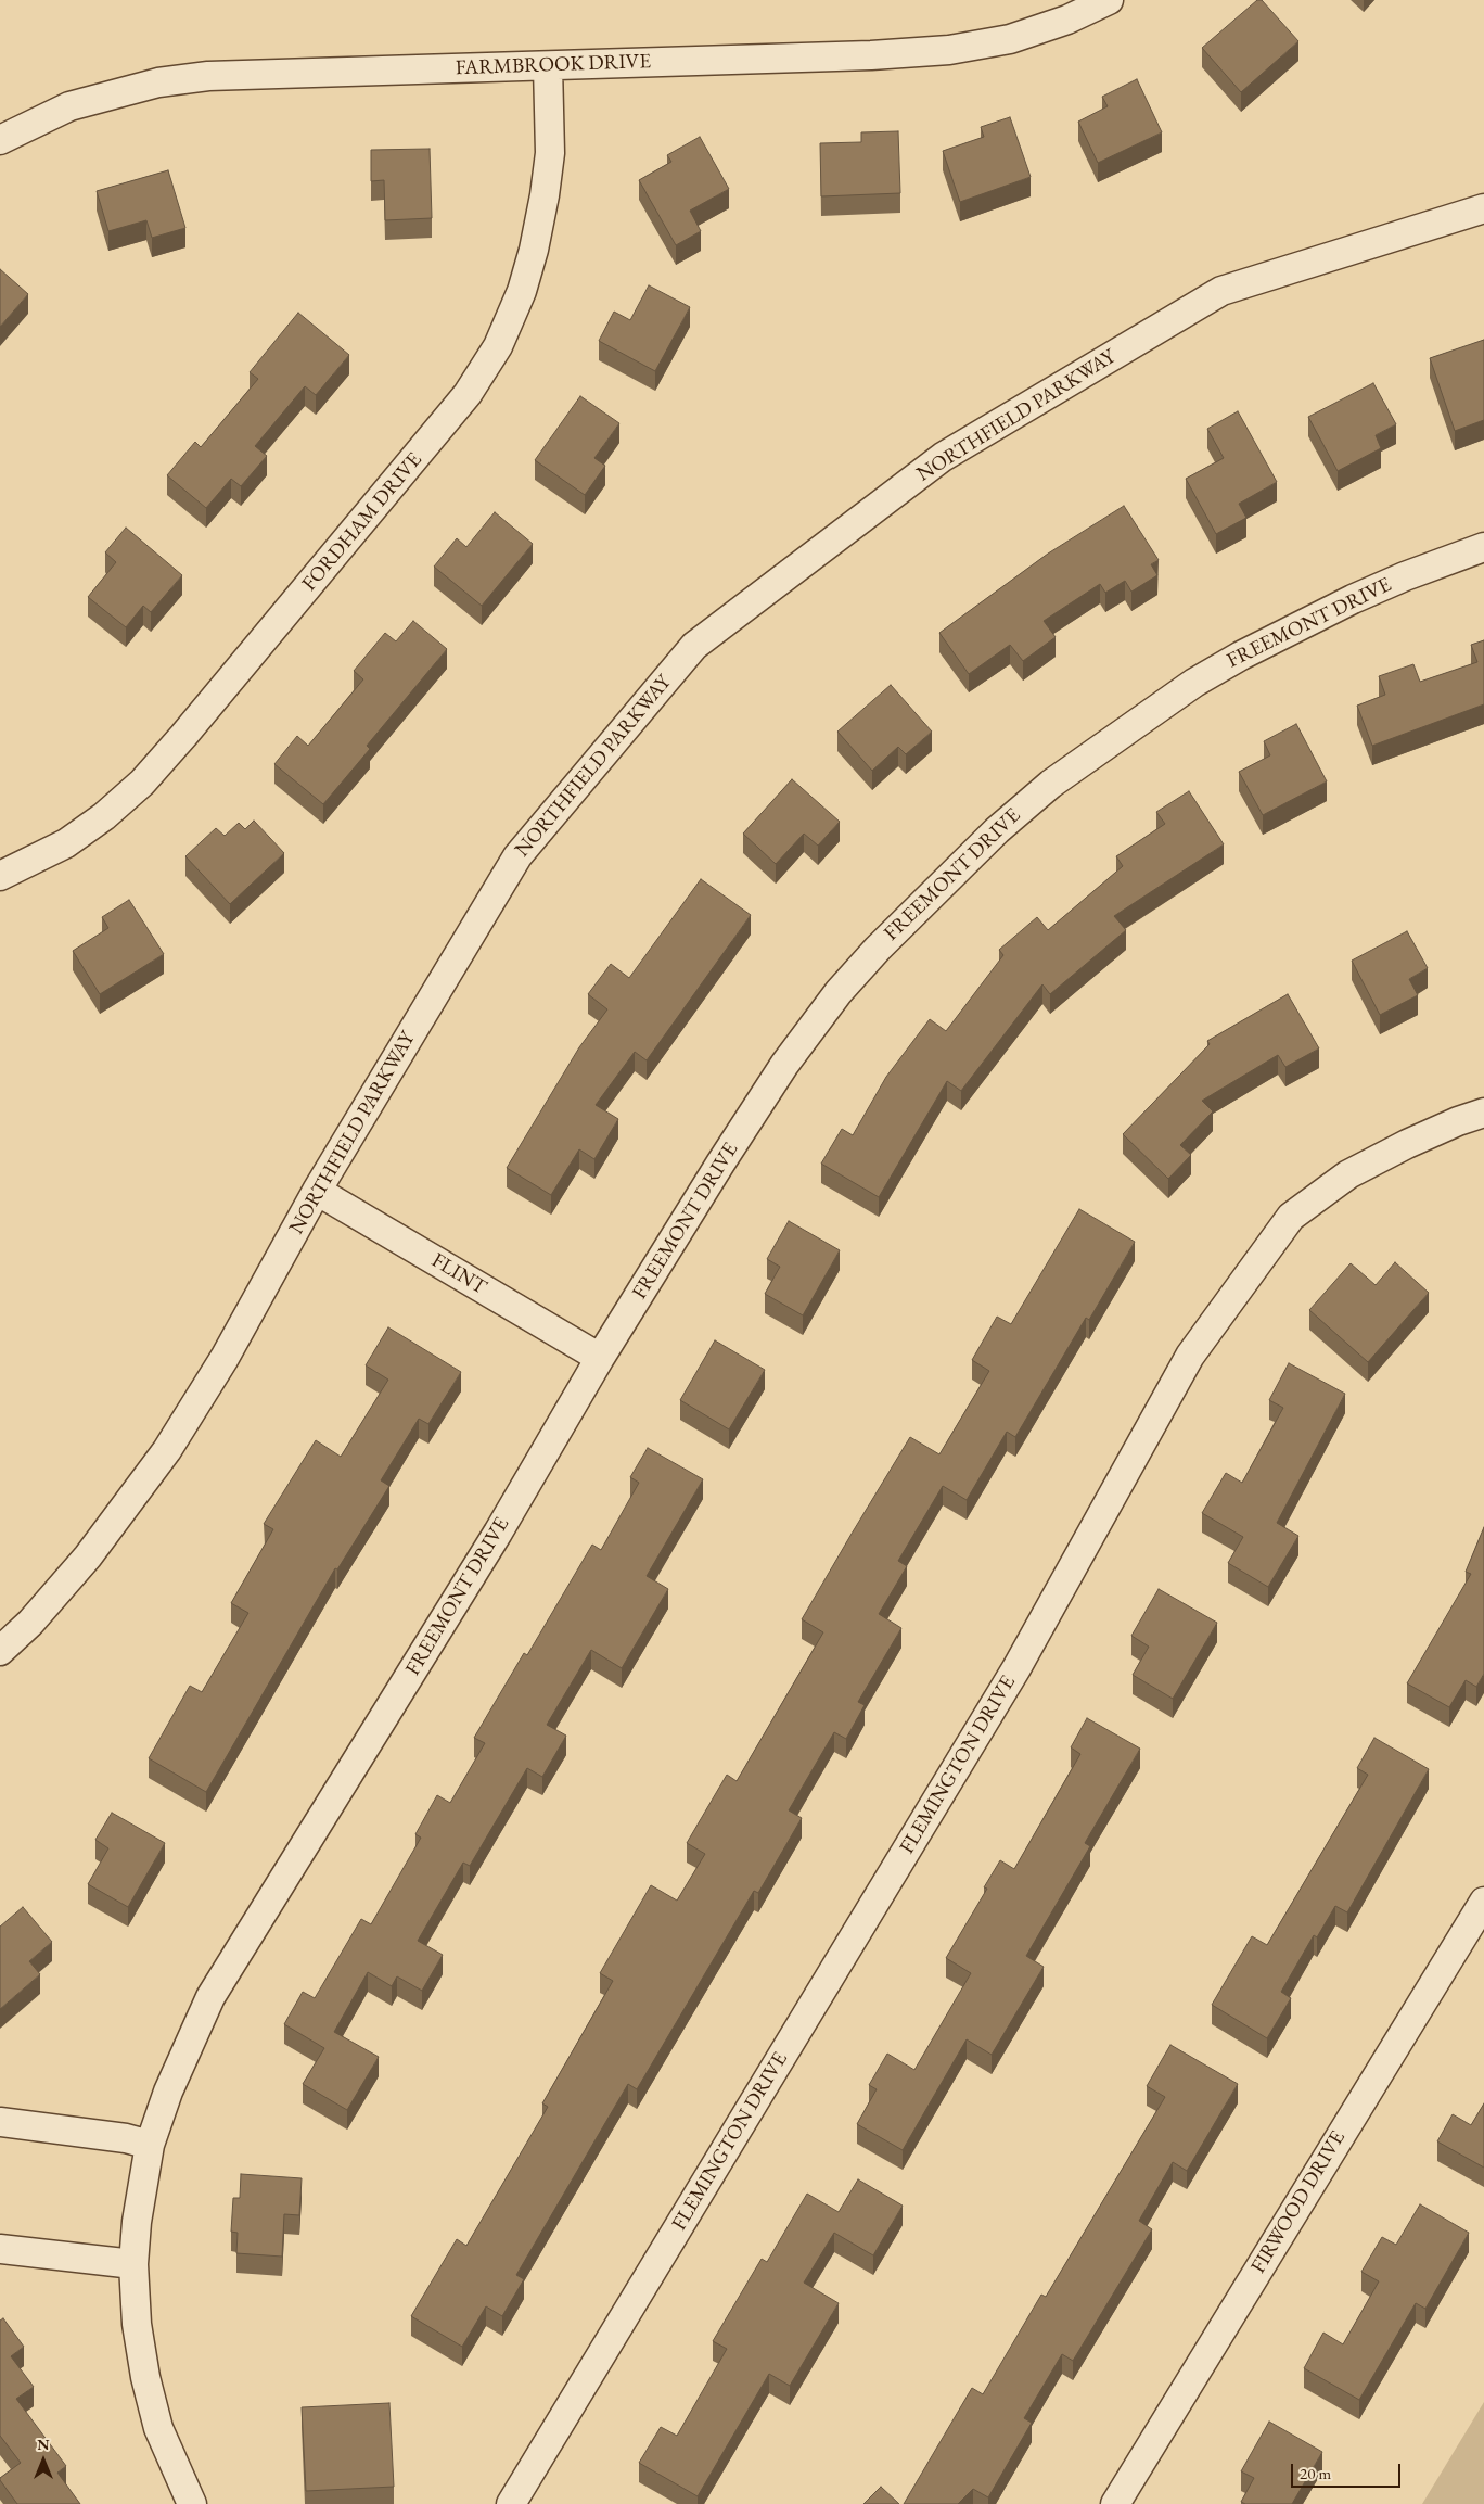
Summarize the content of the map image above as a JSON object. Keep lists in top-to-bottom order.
{
  "streets": {
    "street": [
      "FARMBROOK DRIVE",
      "NORTHFIELD PARKWAY",
      "FORDHAM DRIVE",
      "FREEMONT DRIVE",
      "FLINT",
      "FLEMINGTON DRIVE",
      "FIRWOOD DRIVE"
    ]
  },
  "crossings": [
    ["FARMBROOK DRIVE", "FORDHAM DRIVE"],
    ["NORTHFIELD PARKWAY", "FLINT"],
    ["FREEMONT DRIVE", "FLINT"]
  ],
  "scale_bar": "20 m",
  "north": "top"
}
